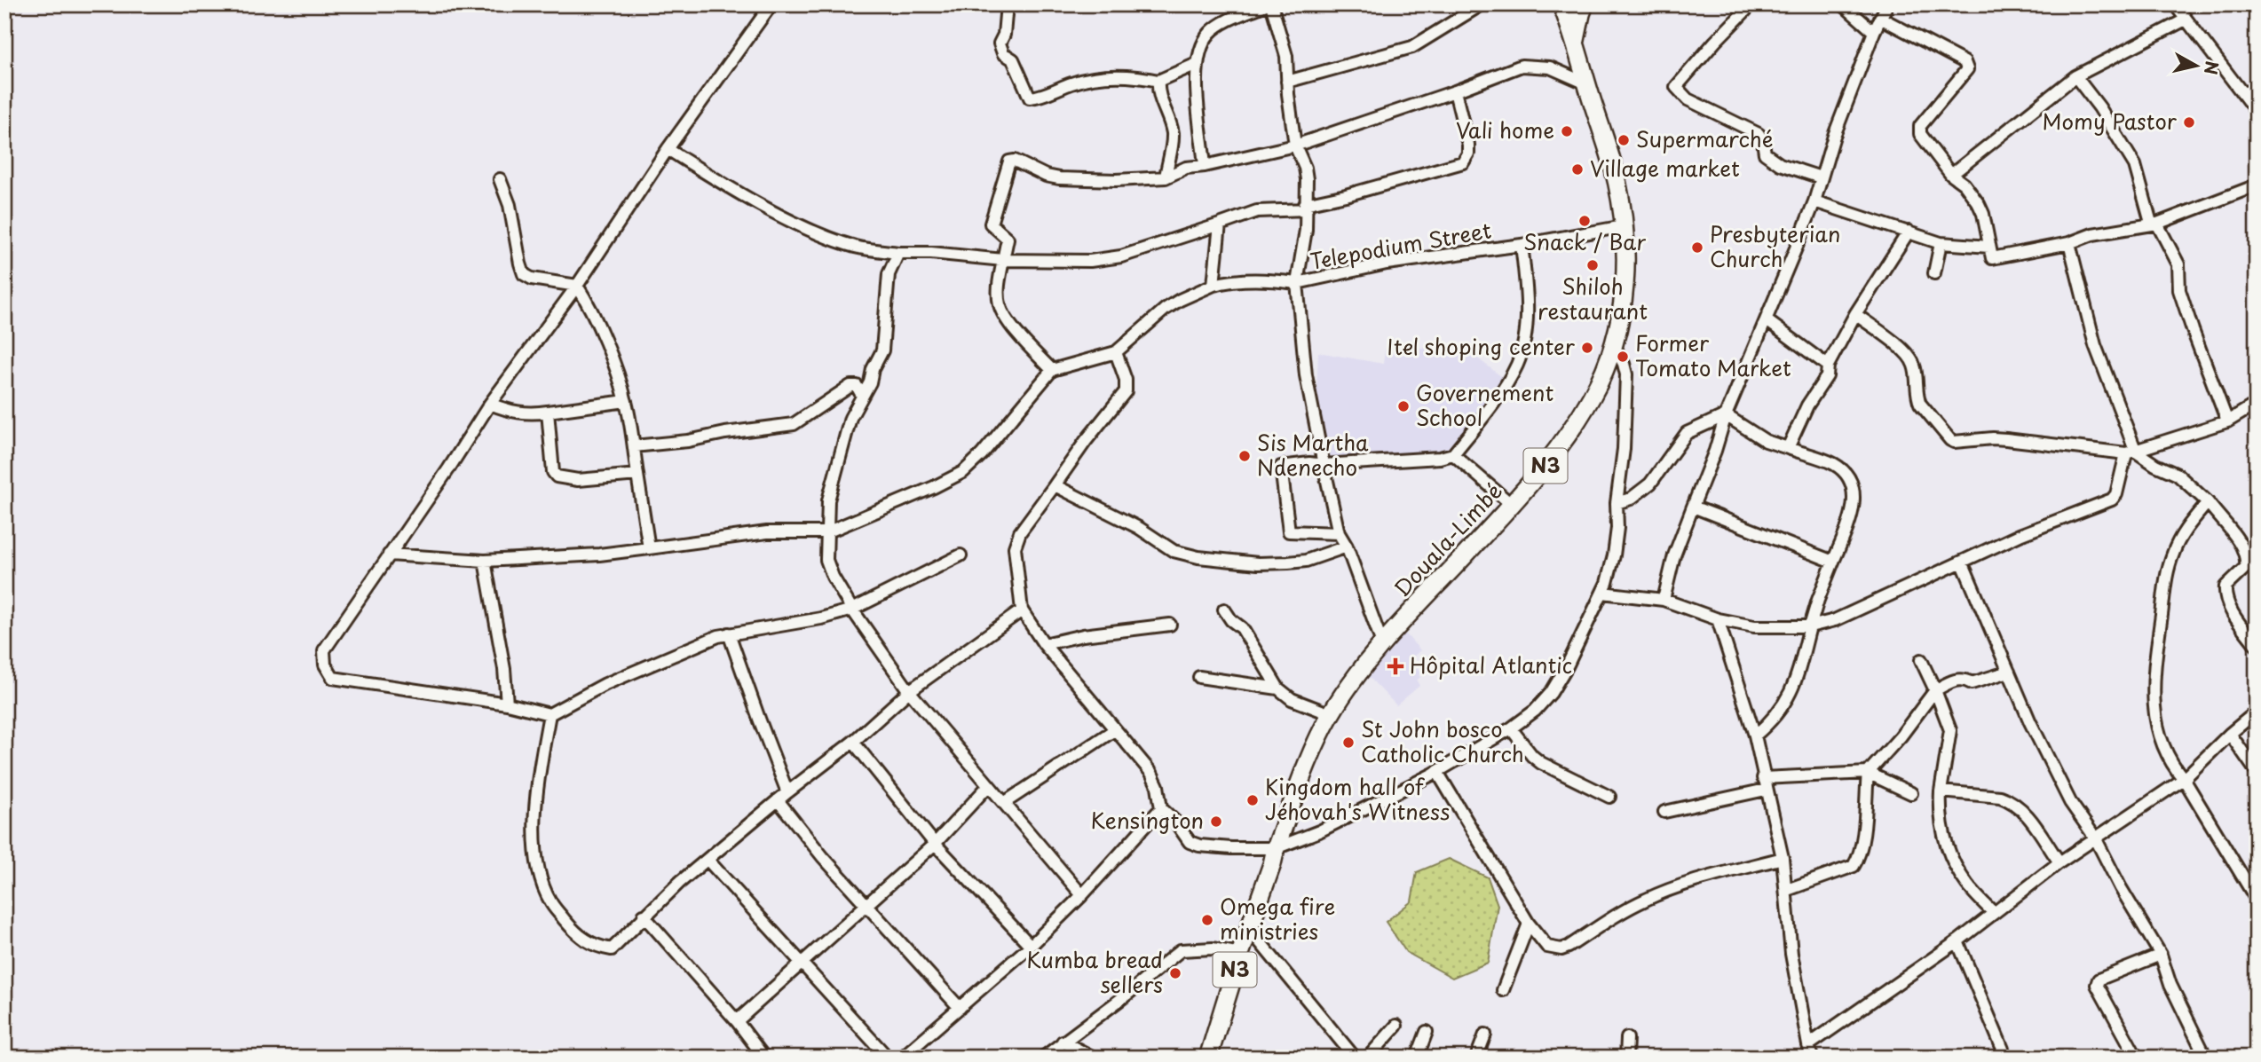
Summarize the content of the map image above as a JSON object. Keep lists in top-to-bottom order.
{
  "streets": {
    "highway": ["N3", "Douala-Limbé"],
    "street": ["Telepodium Street"]
  },
  "crossings": [
    ["Telepodium Street", "Douala-Limbé"]
  ],
  "places": {
    "other": [
      "Momy Pastor",
      "Vali home",
      "Supermarché",
      "Village market",
      "Snack / Bar",
      "Presbyterian Church",
      "Shiloh restaurant",
      "Itel shoping center",
      "Former Tomato Market",
      "Governement School",
      "Sis Martha Ndenecho",
      "St John bosco Catholic Church",
      "Kingdom hall of Jéhovah's Witness",
      "Kensington",
      "Omega fire ministries",
      "Kumba bread sellers"
    ],
    "health": ["Hôpital Atlantic"]
  },
  "north": "right"
}
